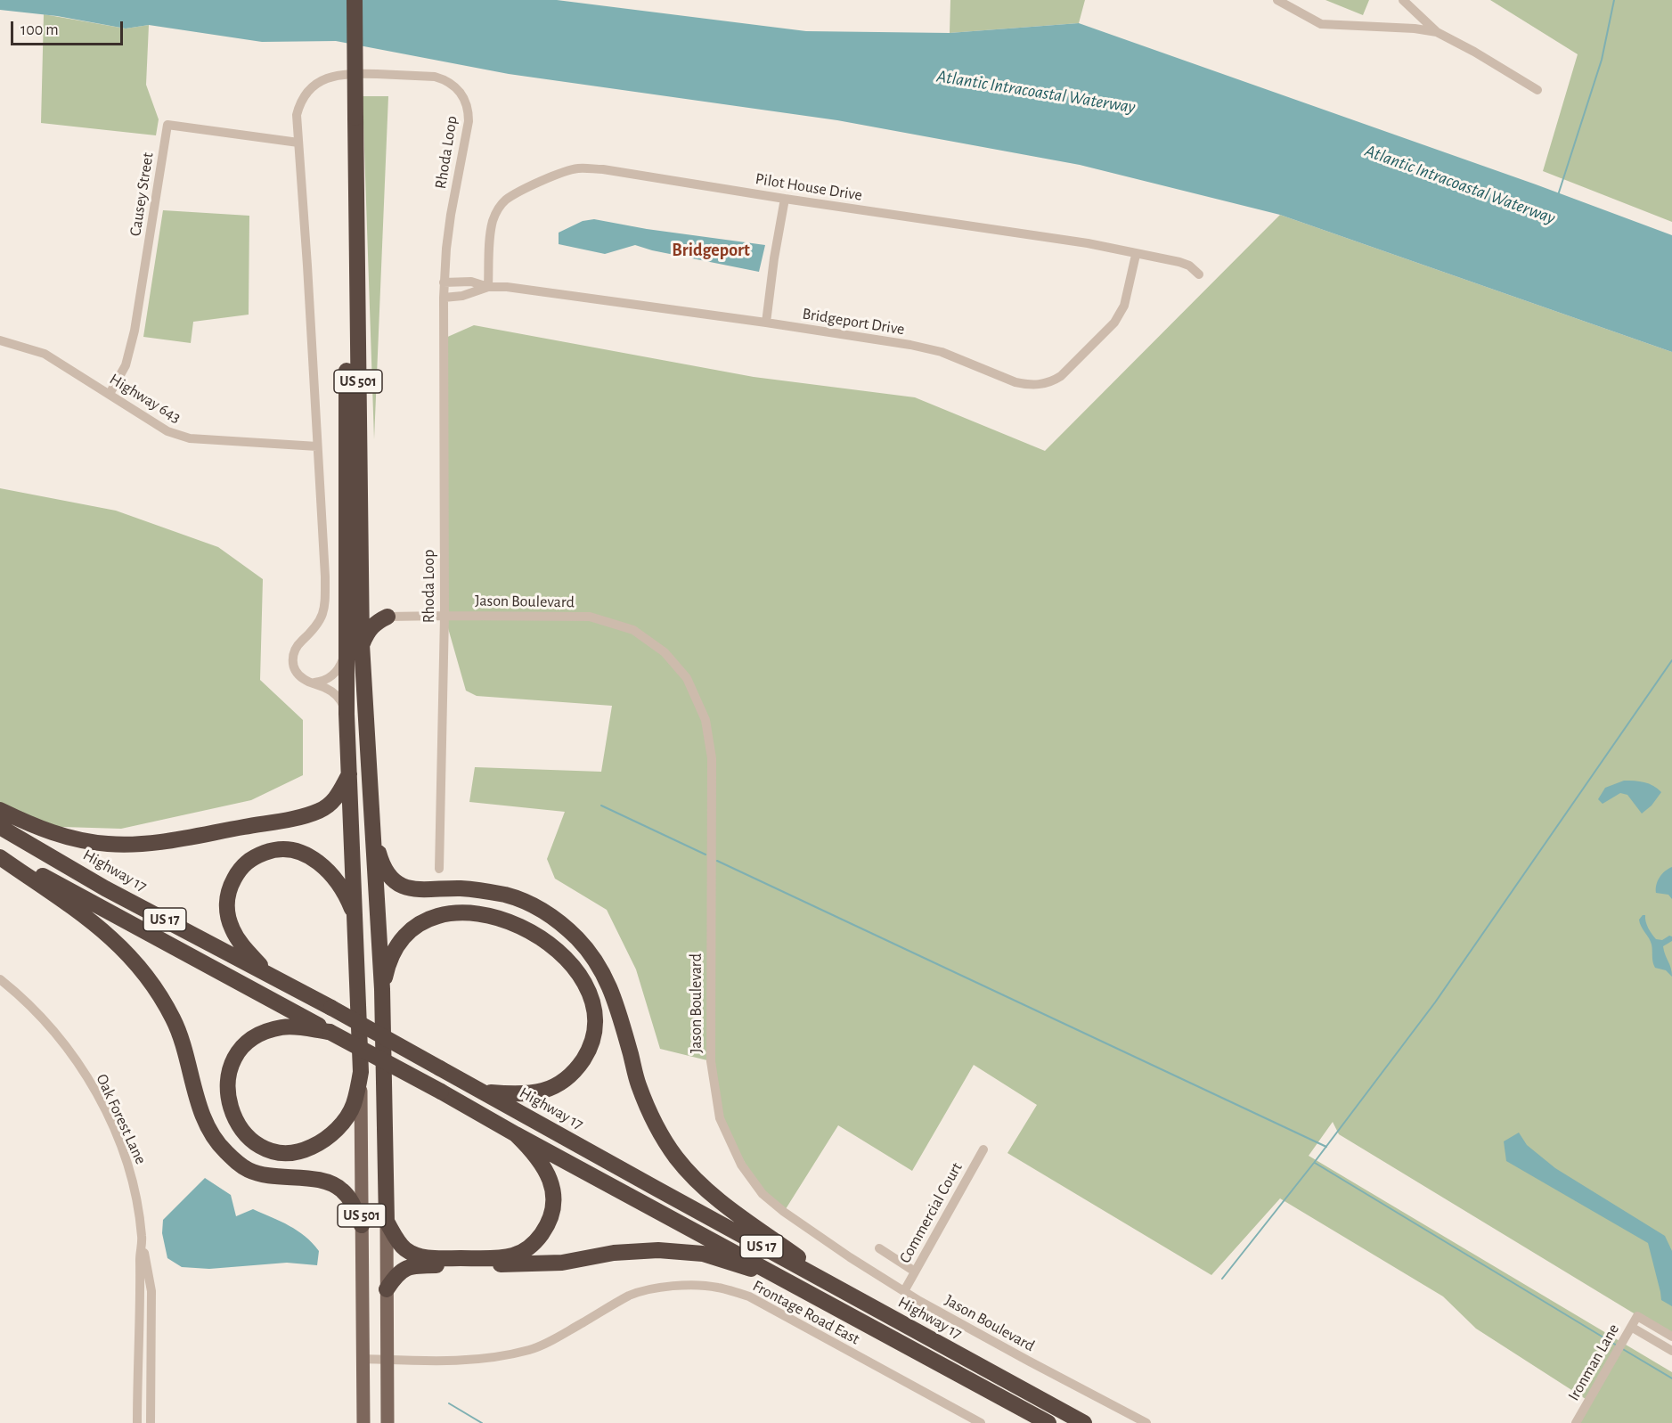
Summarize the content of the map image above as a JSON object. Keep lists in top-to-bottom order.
{
  "streets": {
    "highway": ["US 501", "Highway 17", "US 17"],
    "street": [
      "Rhoda Loop",
      "Pilot House Drive",
      "Causey Street",
      "Bridgeport Drive",
      "Highway 643",
      "Jason Boulevard",
      "Oak Forest Lane",
      "Commercial Court",
      "Frontage Road East",
      "Ironman Lane"
    ]
  },
  "crossings": [
    ["Rhoda Loop", "Causey Street"],
    ["Rhoda Loop", "Bridgeport Drive"],
    ["Rhoda Loop", "Highway 643"],
    ["Rhoda Loop", "Jason Boulevard"],
    ["Pilot House Drive", "Bridgeport Drive"],
    ["Causey Street", "Highway 643"],
    ["US 501", "Frontage Road East"],
    ["Jason Boulevard", "Commercial Court"]
  ],
  "districts": ["Bridgeport"],
  "water": ["Atlantic Intracoastal Waterway"],
  "scale_bar": "100 m"
}
